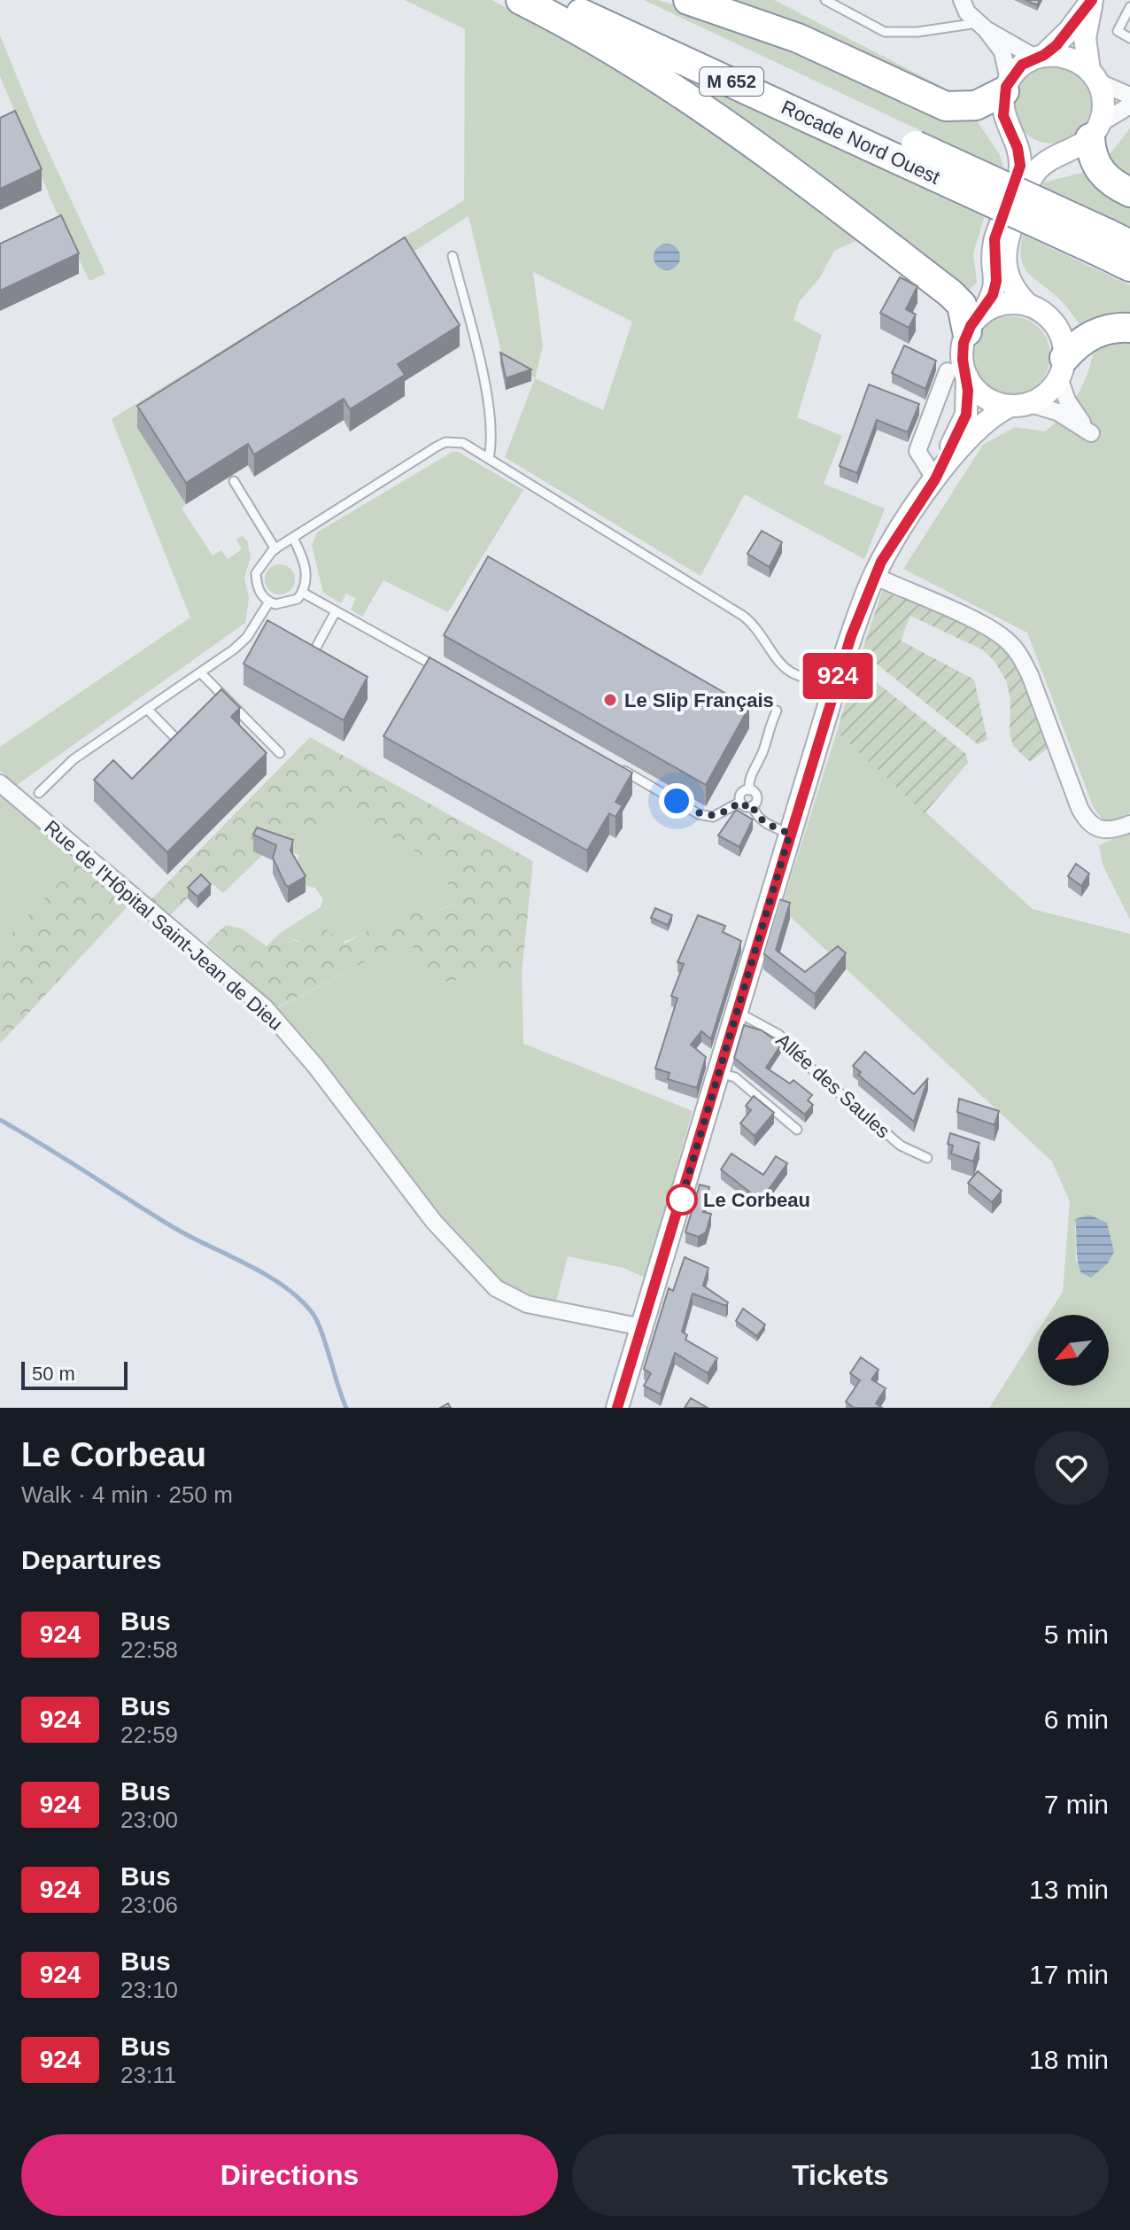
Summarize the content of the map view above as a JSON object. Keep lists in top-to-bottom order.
{
  "streets": {
    "highway": ["M 652", "Rocade Nord Ouest"],
    "street": ["Rue de l'Hôpital Saint-Jean de Dieu"],
    "lane": ["Allée des Saules"]
  },
  "places": ["Le Slip Français", "Le Corbeau"],
  "lines": ["bus line 924"],
  "scale_bar": "50 m",
  "north": "bottom left",
  "page": {
    "on_map": "924",
    "scale": "50 m",
    "heading": [
      ["Le Corbeau", "Walk · 4 min · 250 m"],
      "Departures"
    ],
    "list": [
      {
        "mark": "924",
        "name": "Bus",
        "note": "22:58",
        "value": "5 min"
      },
      {
        "mark": "924",
        "name": "Bus",
        "note": "22:59",
        "value": "6 min"
      },
      {
        "mark": "924",
        "name": "Bus",
        "note": "23:00",
        "value": "7 min"
      },
      {
        "mark": "924",
        "name": "Bus",
        "note": "23:06",
        "value": "13 min"
      },
      {
        "mark": "924",
        "name": "Bus",
        "note": "23:10",
        "value": "17 min"
      },
      {
        "mark": "924",
        "name": "Bus",
        "note": "23:11",
        "value": "18 min"
      }
    ],
    "buttons": ["Directions", "Tickets"]
  }
}
